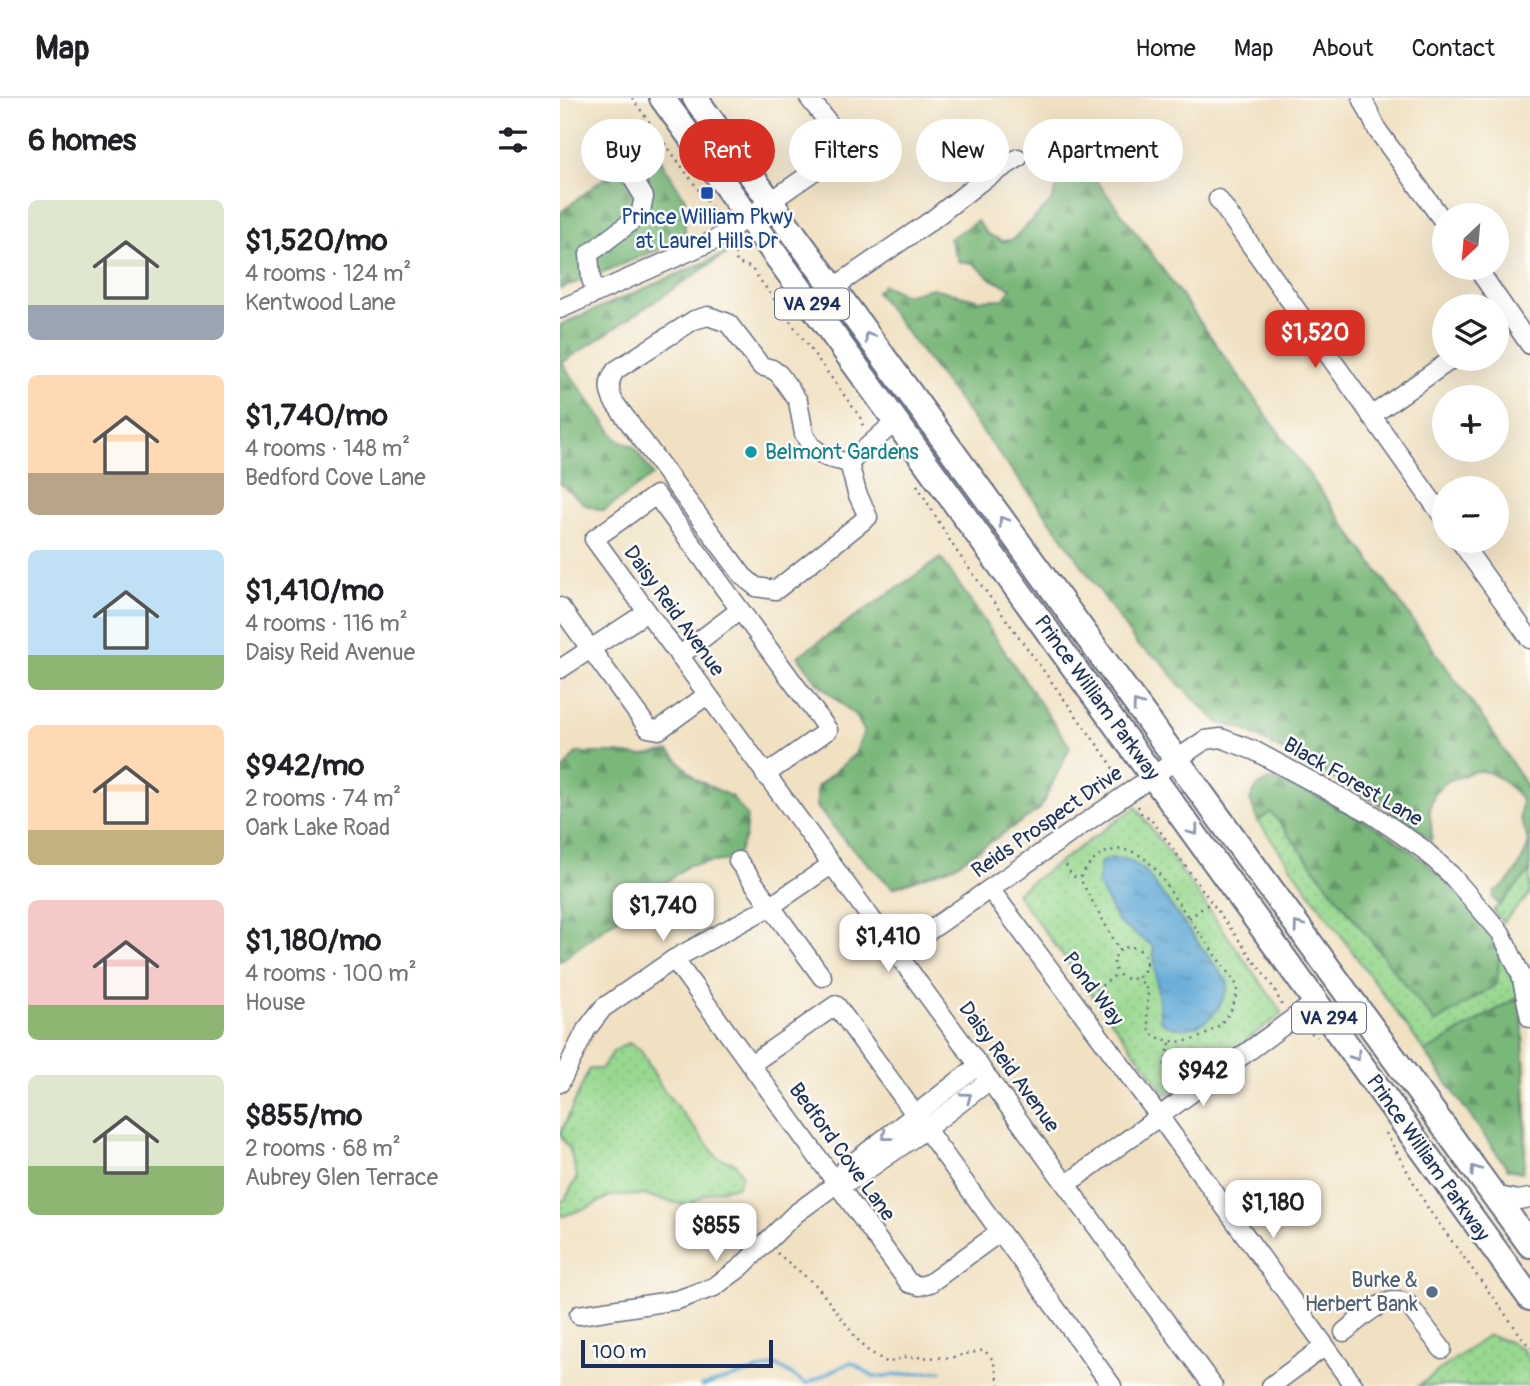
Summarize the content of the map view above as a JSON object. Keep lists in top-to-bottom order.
{
  "streets": {
    "highway": ["VA 294", "Prince William Parkway"],
    "street": [
      "Daisy Reid Avenue",
      "Black Forest Lane",
      "Reids Prospect Drive",
      "Pond Way",
      "Bedford Cove Lane"
    ]
  },
  "crossings": [
    ["Daisy Reid Avenue", "Reids Prospect Drive"],
    ["Prince William Parkway", "Black Forest Lane"],
    ["Prince William Parkway", "Reids Prospect Drive"],
    ["Black Forest Lane", "Reids Prospect Drive"],
    ["Reids Prospect Drive", "Pond Way"]
  ],
  "places": {
    "transit": ["Prince William Pkwy at Laurel Hills Dr"],
    "other": ["Belmont Gardens", "Burke & Herbert Bank"]
  },
  "scale_bar": "100 m",
  "north": "bottom left",
  "page": {
    "header": "Map",
    "nav": [
      "Home",
      "Map",
      "About",
      "Contact"
    ],
    "heading": "6 homes",
    "chip": [
      "Buy",
      "Rent",
      "Filters",
      "New",
      "Apartment"
    ],
    "list": [
      {
        "name": "$1,520/mo",
        "note": "4 rooms · 124 m² · Kentwood Lane"
      },
      {
        "name": "$1,740/mo",
        "note": "4 rooms · 148 m² · Bedford Cove Lane"
      },
      {
        "name": "$1,410/mo",
        "note": "4 rooms · 116 m² · Daisy Reid Avenue"
      },
      {
        "name": "$942/mo",
        "note": "2 rooms · 74 m² · Oark Lake Road"
      },
      {
        "name": "$1,180/mo",
        "note": "4 rooms · 100 m² · House"
      },
      {
        "name": "$855/mo",
        "note": "2 rooms · 68 m² · Aubrey Glen Terrace"
      }
    ],
    "map_buttons": ["+", "−"],
    "price": [
      "$1,520",
      "$1,740",
      "$1,410",
      "$942",
      "$1,180",
      "$855"
    ],
    "scale": "100 m"
  }
}
